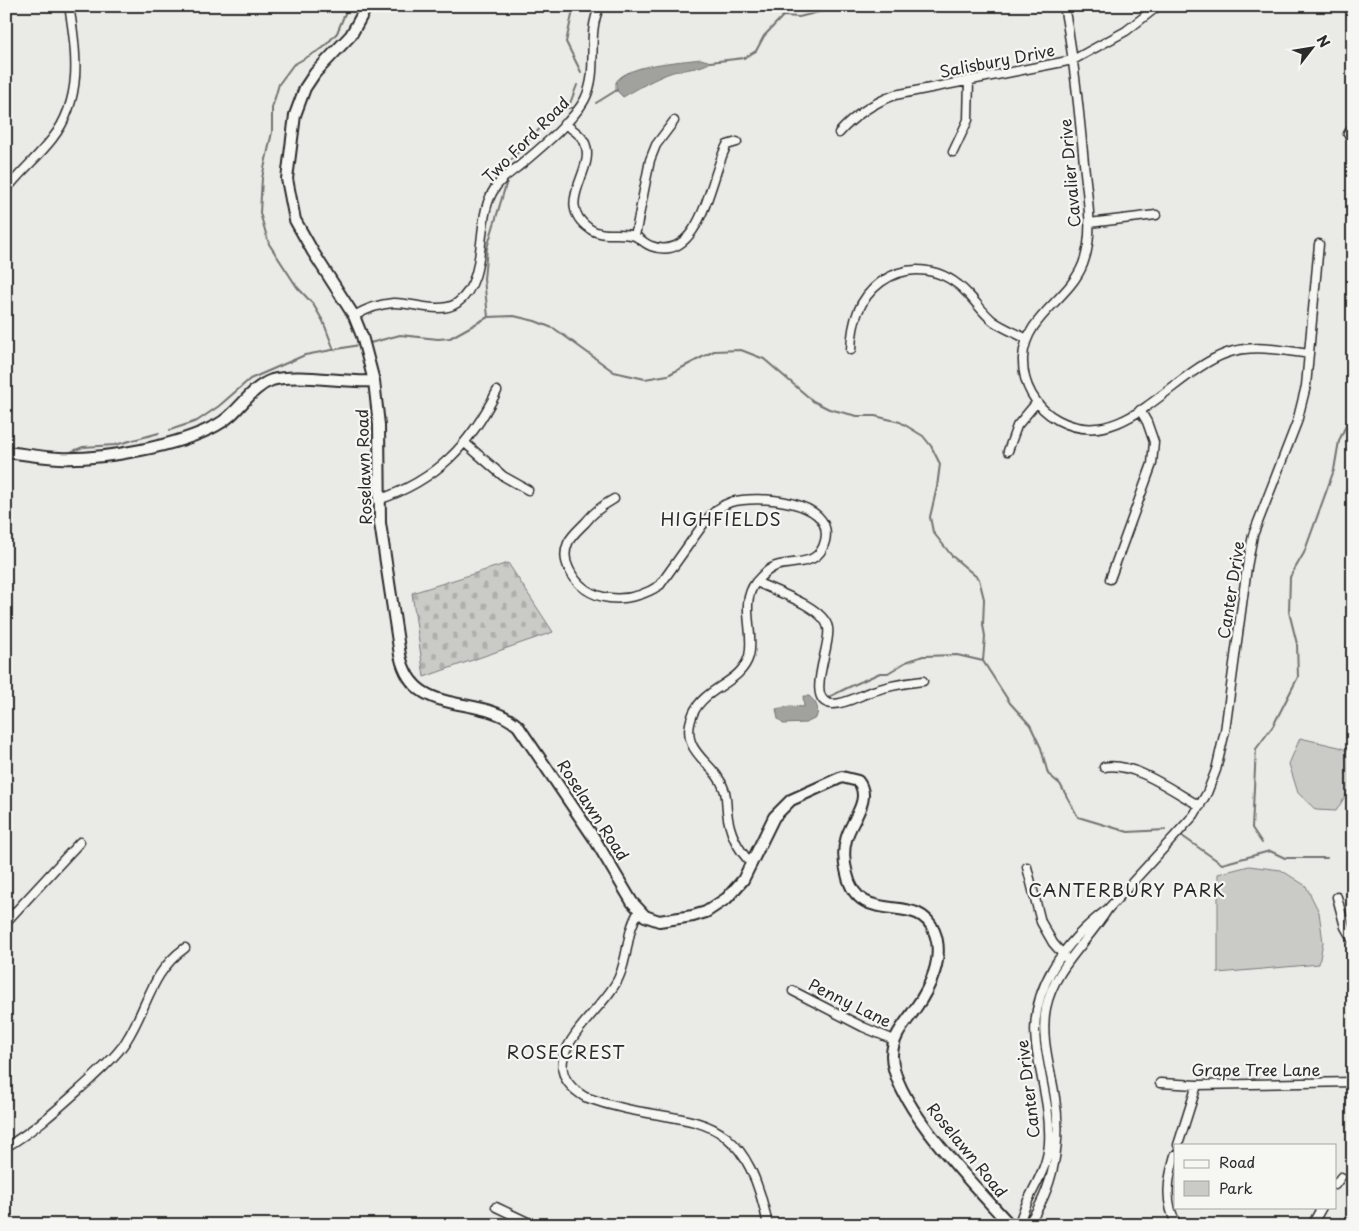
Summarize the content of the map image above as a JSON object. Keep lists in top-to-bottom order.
{
  "streets": {
    "street": [
      "Salisbury Drive",
      "Two Ford Road",
      "Cavalier Drive",
      "Roselawn Road",
      "Canter Drive",
      "Penny Lane",
      "Grape Tree Lane"
    ]
  },
  "crossings": [
    ["Salisbury Drive", "Cavalier Drive"],
    ["Two Ford Road", "Roselawn Road"],
    ["Cavalier Drive", "Canter Drive"],
    ["Roselawn Road", "Penny Lane"]
  ],
  "districts": ["HIGHFIELDS", "CANTERBURY PARK", "ROSECREST"],
  "legend": ["Road", "Park"],
  "north": "top right"
}
